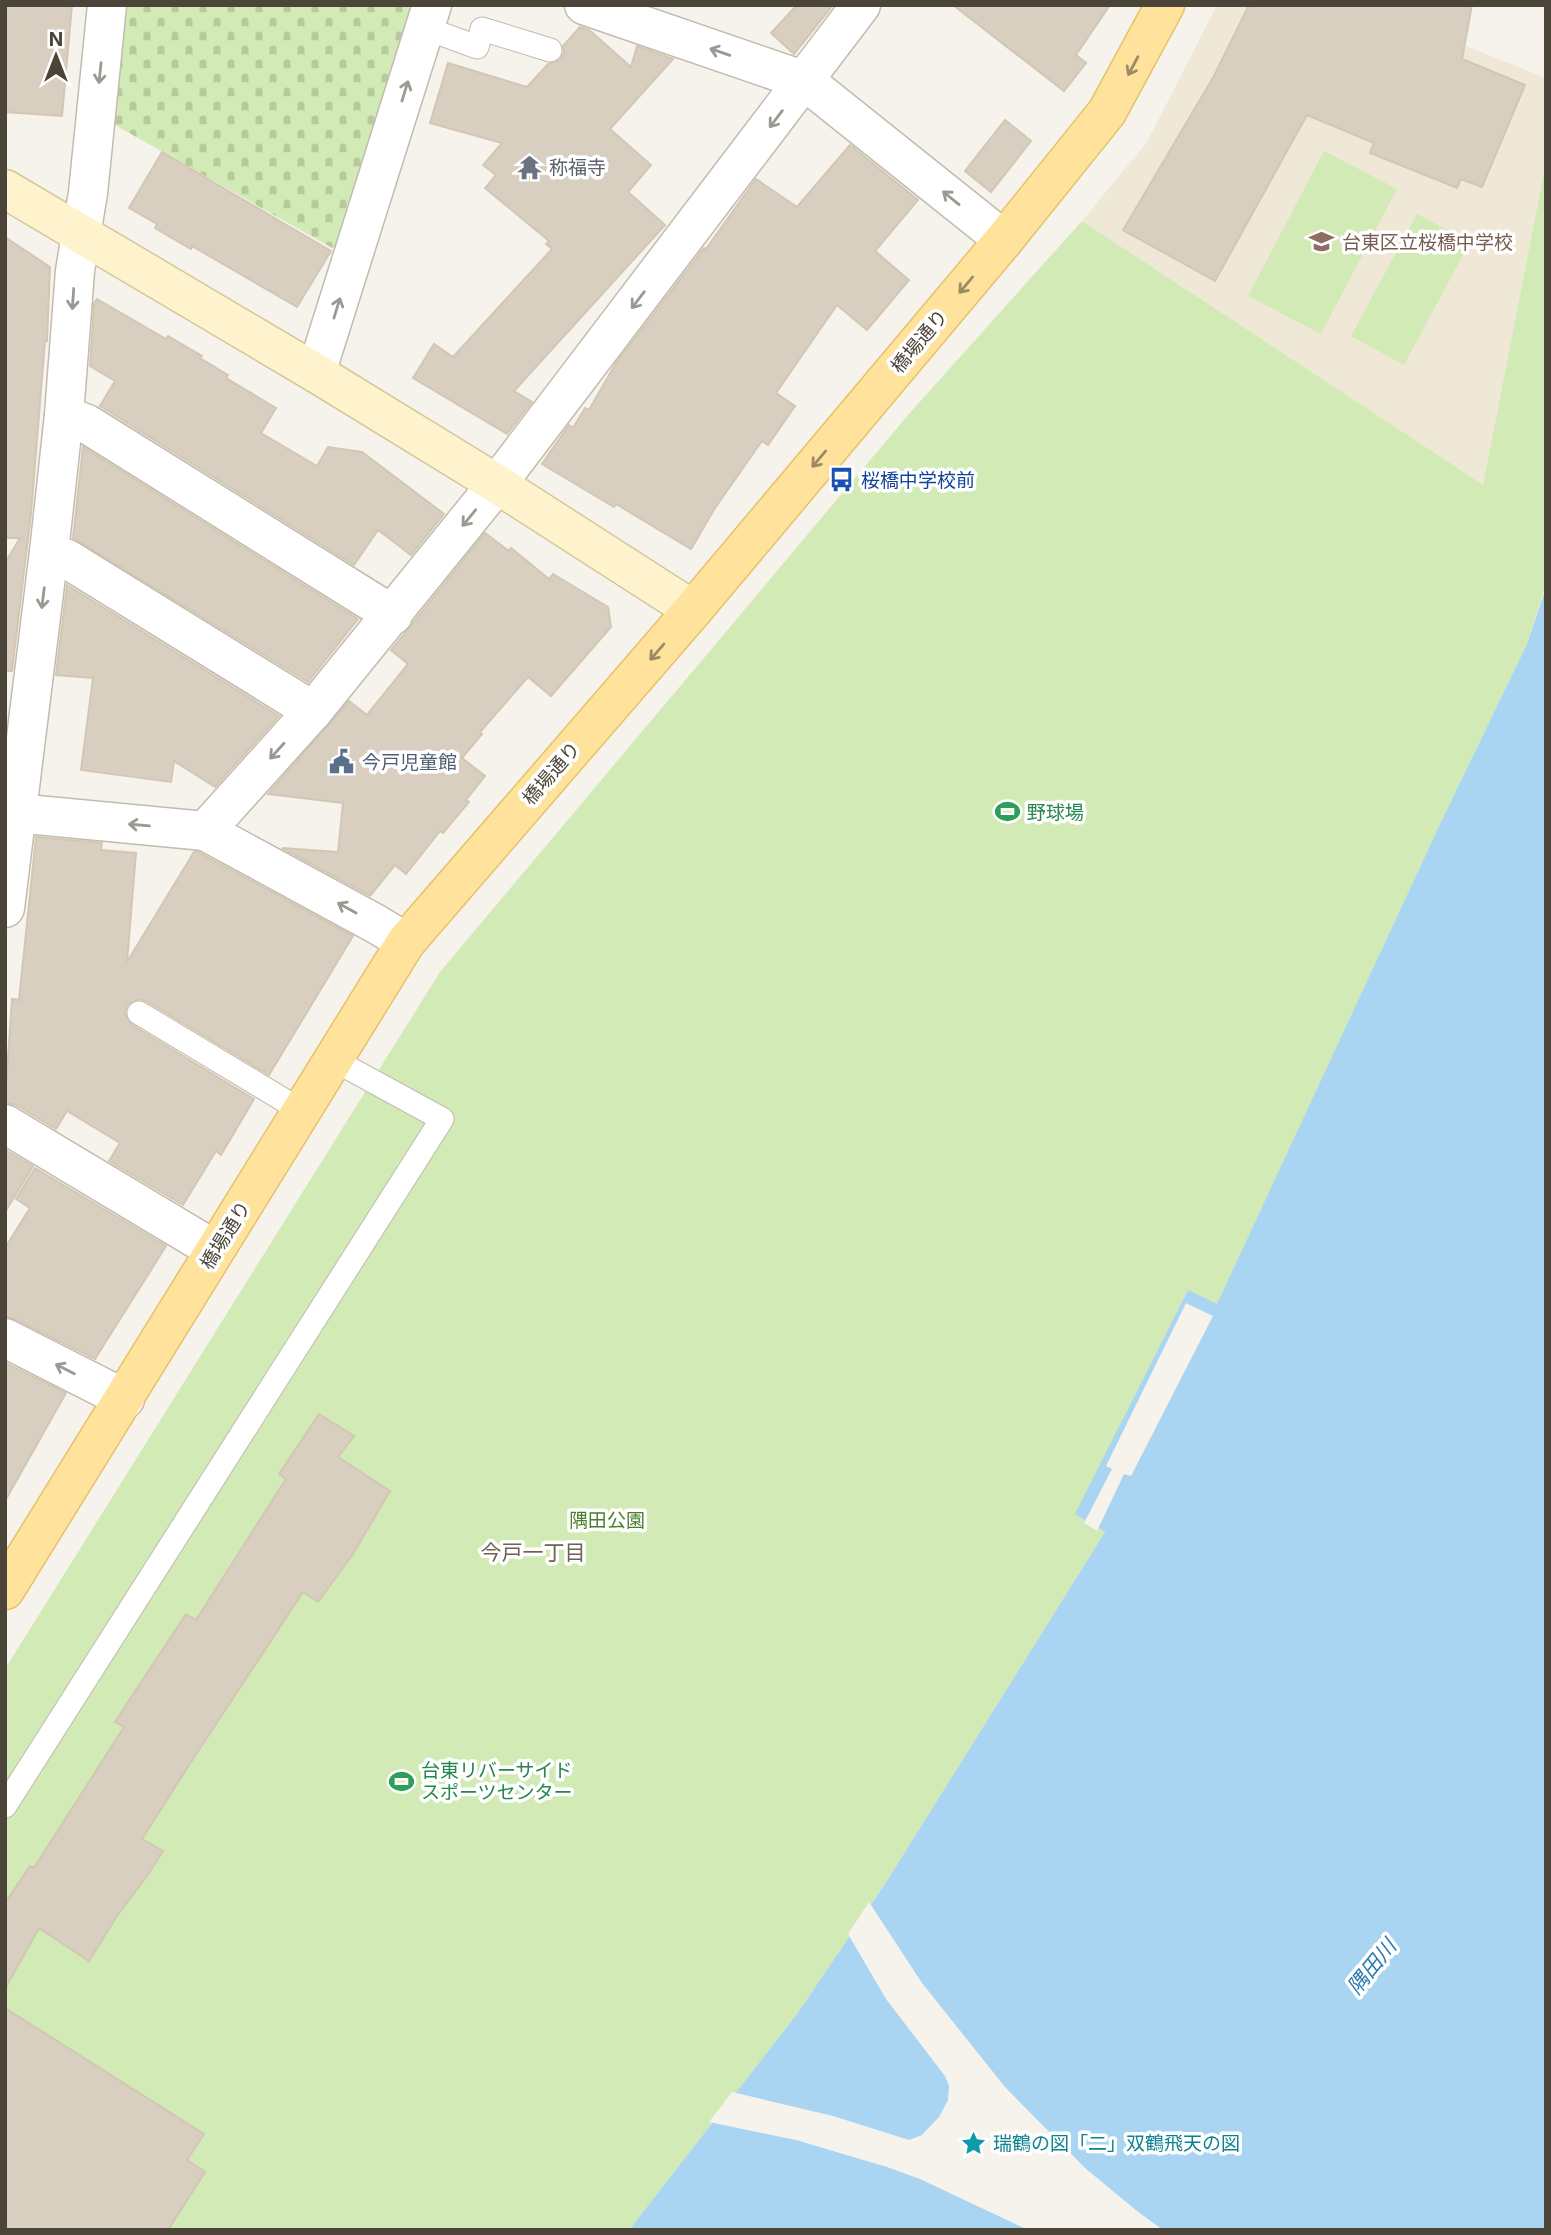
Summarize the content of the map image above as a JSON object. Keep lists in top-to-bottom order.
{
  "streets": {
    "main road": ["橋場通り"]
  },
  "one_way": ["橋場通り"],
  "districts": ["今戸一丁目"],
  "water": ["隅田川"],
  "parks": ["隅田公園"],
  "places": {
    "temple": ["称福寺"],
    "school or university": ["台東区立桜橋中学校"],
    "bus stop": ["桜橋中学校前"],
    "public building": ["今戸児童館"],
    "sports": ["野球場", "台東リバーサイド スポーツセンター"],
    "place": ["瑞鶴の図「二」双鶴飛天の図"]
  },
  "north": "top"
}
